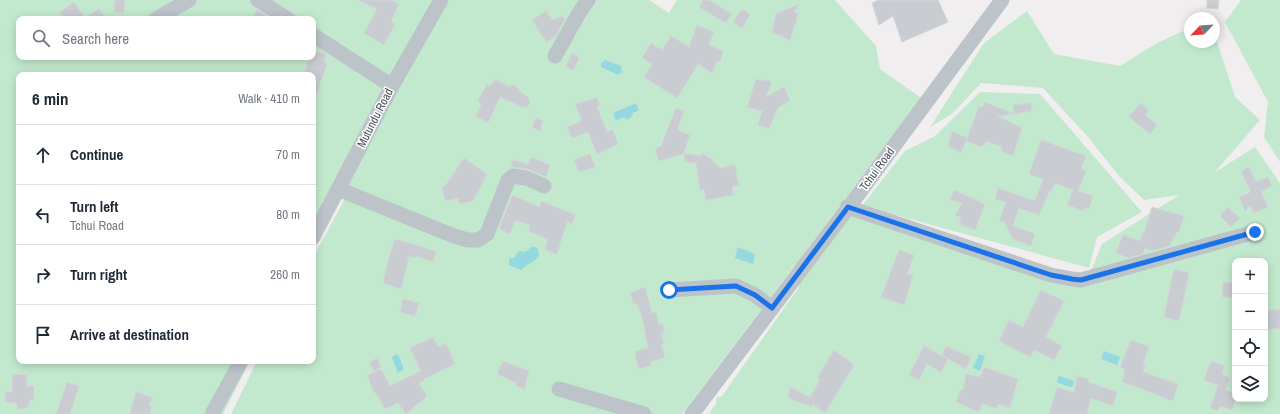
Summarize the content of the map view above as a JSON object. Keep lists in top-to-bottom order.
{
  "streets": {
    "street": ["Mutundu Road", "Tchui Road"]
  },
  "north": "bottom left",
  "page": {
    "search": "Search here",
    "heading": ["6 min", "Walk · 410 m"],
    "list": [
      ["Continue", "70 m"],
      ["Turn left", "Tchui Road", "80 m"],
      ["Turn right", "260 m"],
      "Arrive at destination"
    ],
    "map_buttons": ["+", "−"]
  }
}
